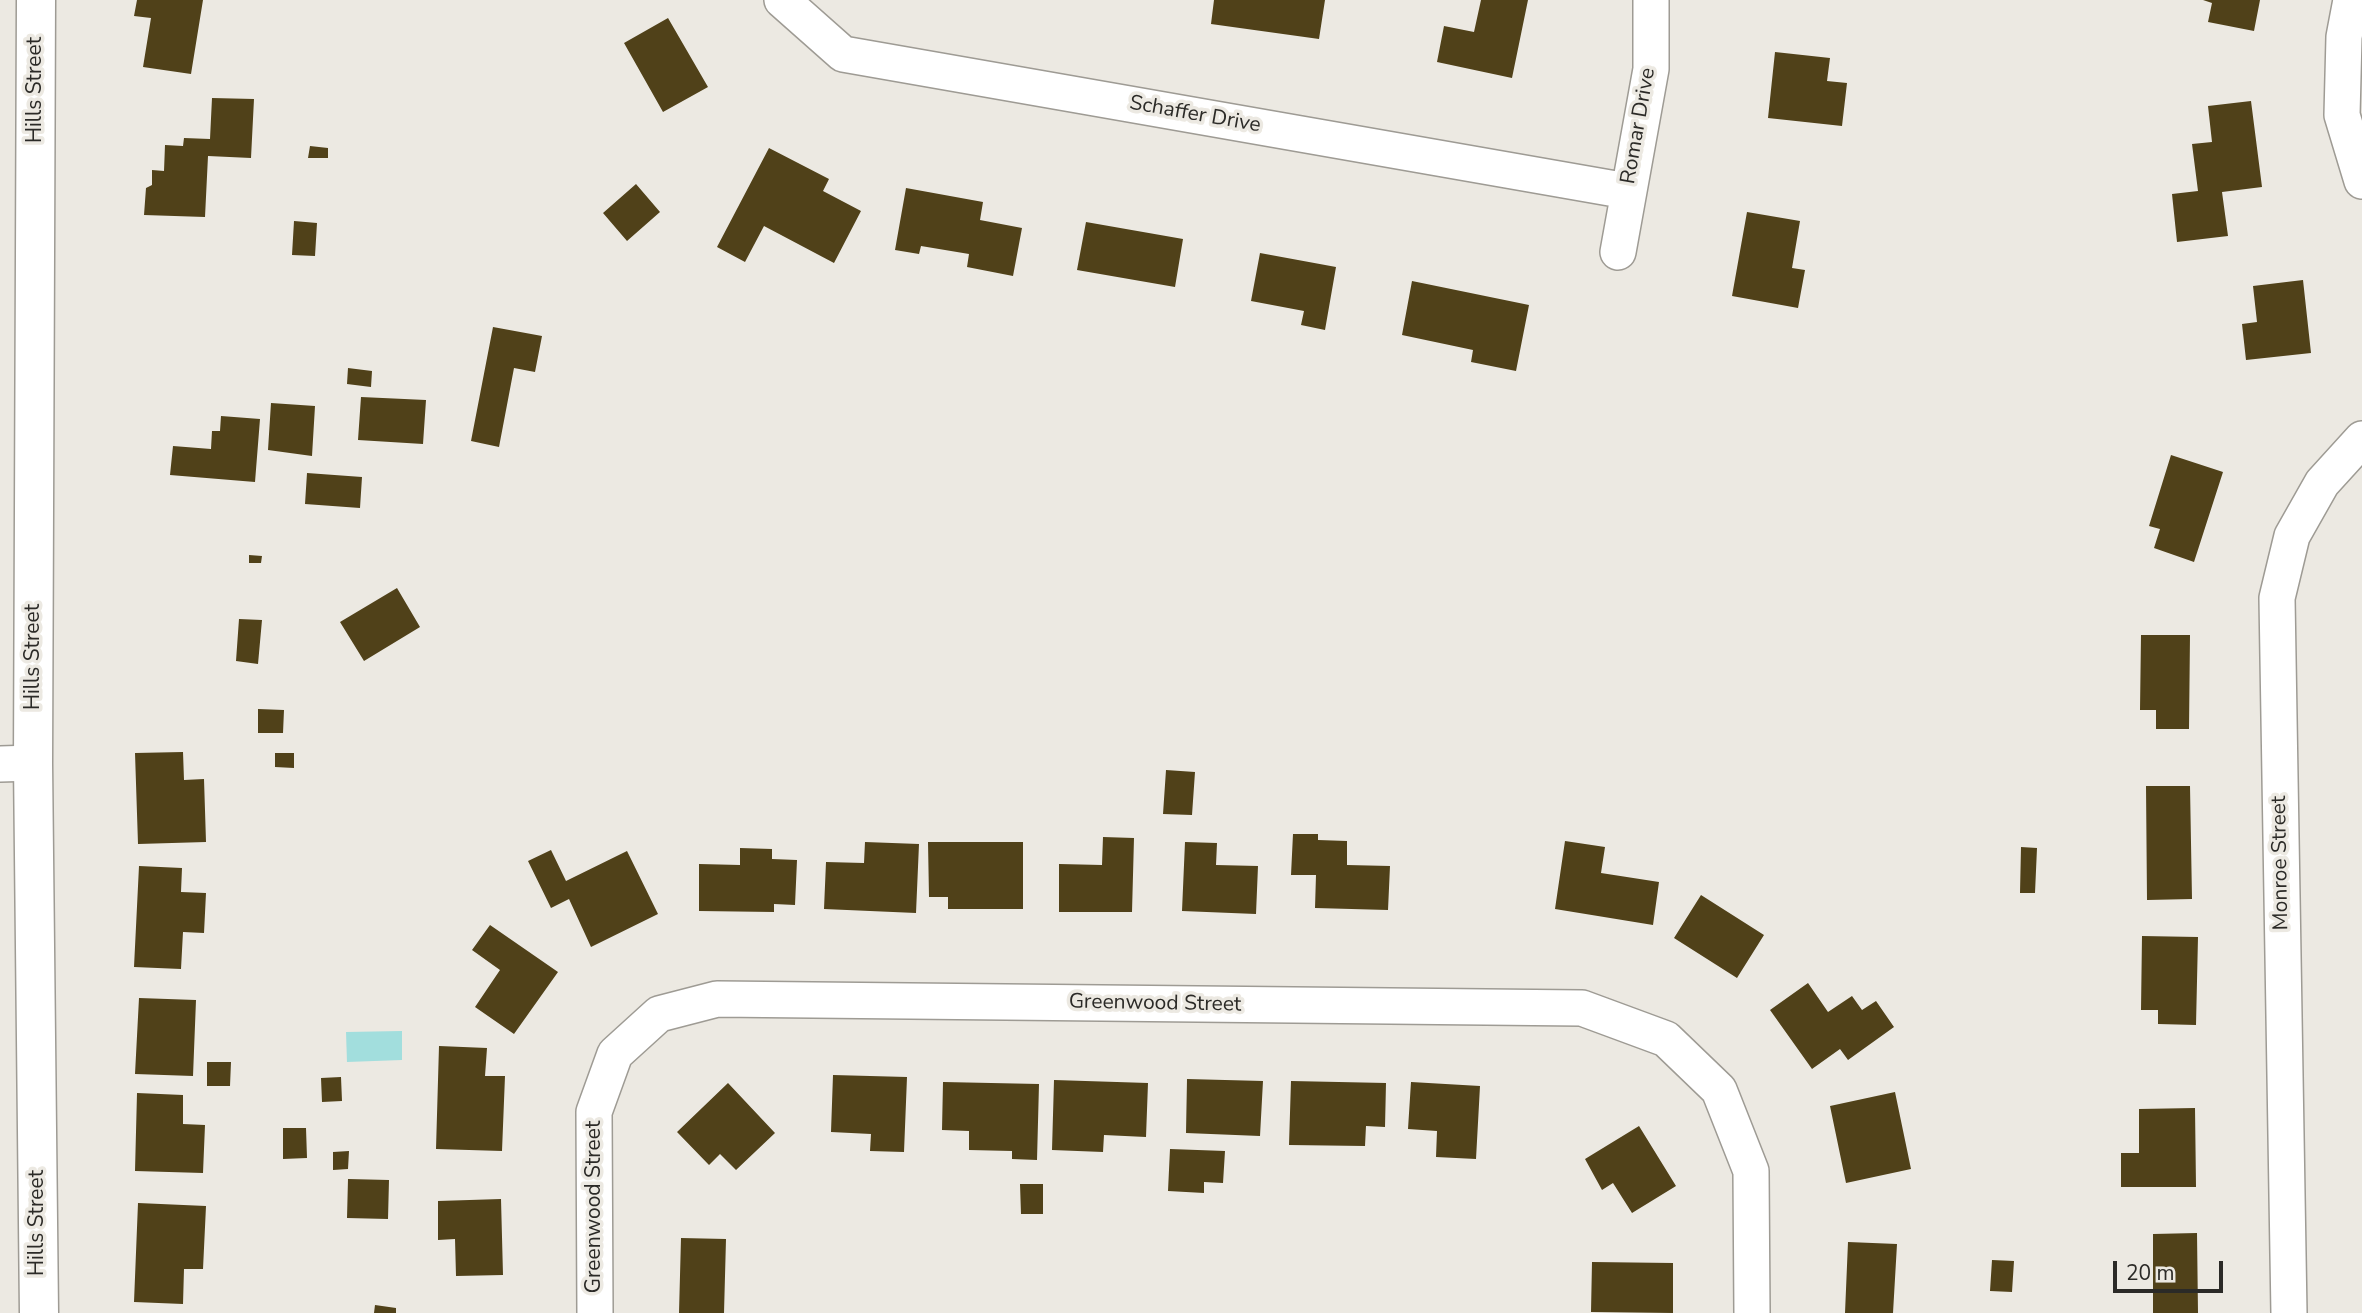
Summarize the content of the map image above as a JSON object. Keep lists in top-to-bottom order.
{
  "streets": {
    "street": [
      "Hills Street",
      "Schaffer Drive",
      "Romar Drive",
      "Monroe Street",
      "Greenwood Street"
    ]
  },
  "crossings": [
    ["Schaffer Drive", "Romar Drive"]
  ],
  "scale_bar": "20 m"
}
